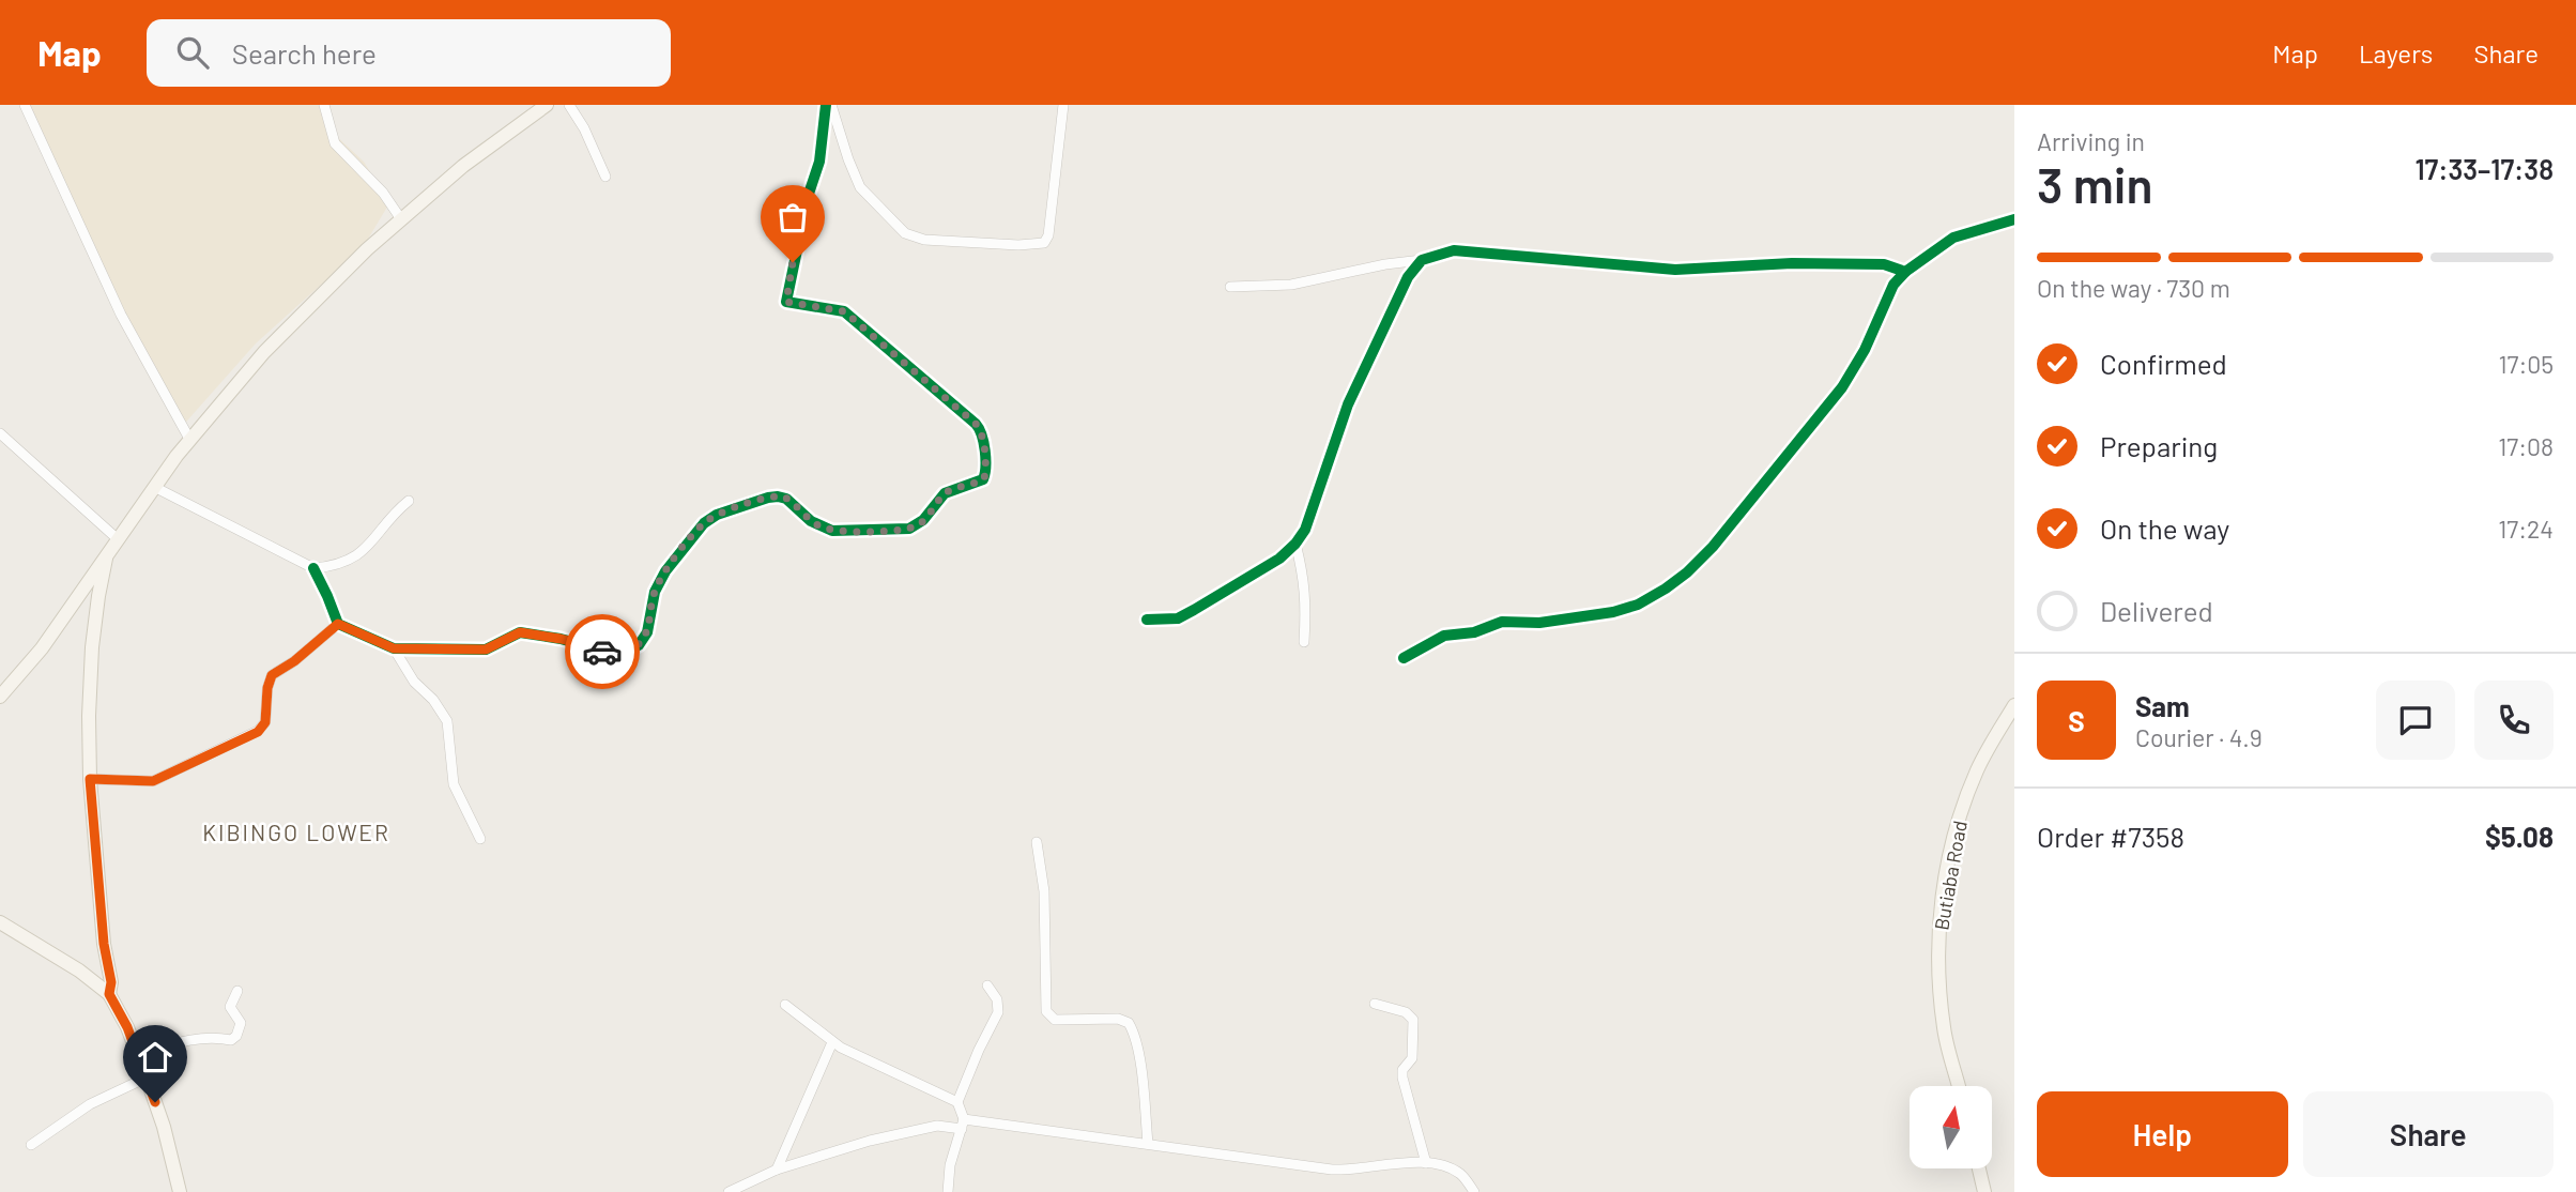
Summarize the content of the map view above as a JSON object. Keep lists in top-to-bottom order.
{
  "streets": {
    "main road": ["Butiaba Road"]
  },
  "districts": ["KIBINGO LOWER"],
  "north": "top",
  "page": {
    "header": "Map",
    "search": "Search here",
    "nav": ["Map", "Layers", "Share"],
    "heading": ["3 min", "Arriving in", "17:33–17:38"],
    "panel": [
      "Sam",
      "Courier · 4.9",
      "Order #7358",
      "$5.08"
    ],
    "bar": "On the way · 730 m",
    "list": [
      ["Confirmed", "17:05"],
      ["Preparing", "17:08"],
      ["On the way", "17:24"],
      "Delivered"
    ],
    "round": "S",
    "buttons": ["Help", "Share"]
  }
}
